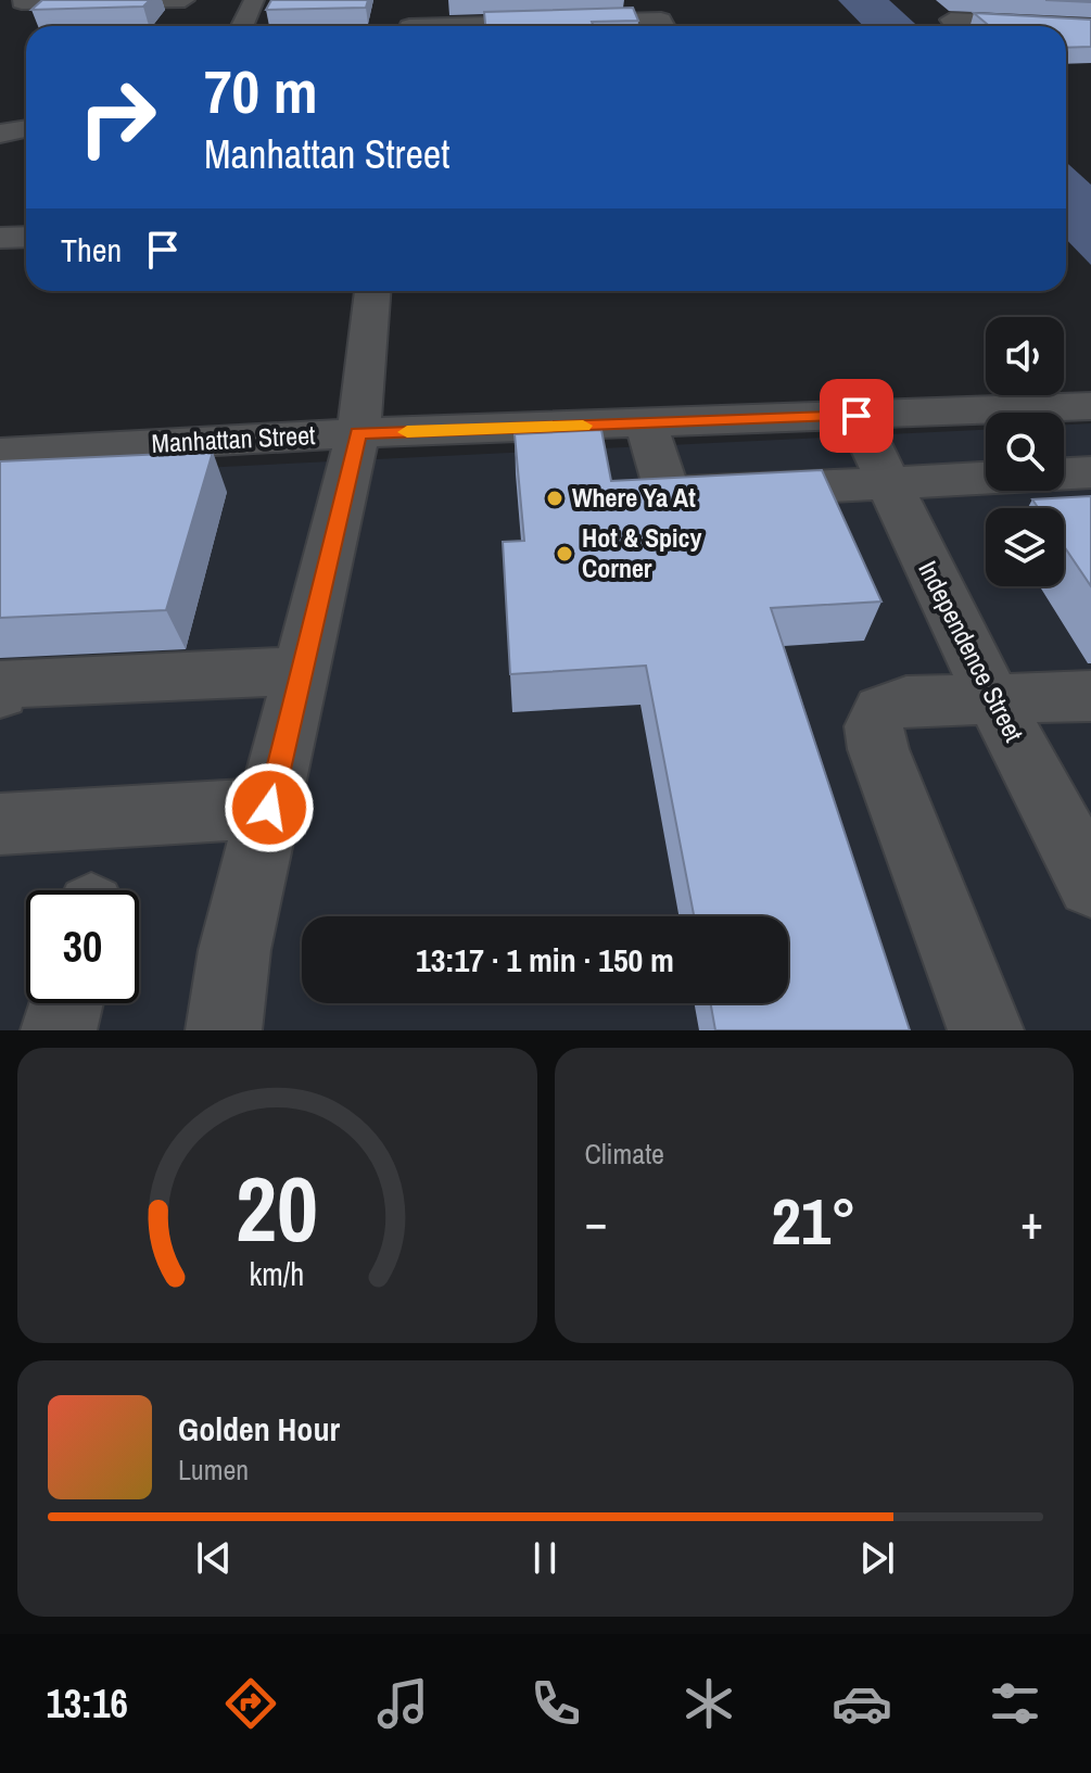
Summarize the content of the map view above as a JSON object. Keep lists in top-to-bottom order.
{
  "streets": {
    "street": ["Manhattan Street", "Independence Street"]
  },
  "crossings": [
    ["Manhattan Street", "Independence Street"]
  ],
  "places": ["Where Ya At", "Hot & Spicy Corner"],
  "page": {
    "turn": ["70 m", "Manhattan Street"],
    "then": "Then",
    "limit": "30",
    "trip": "13:17 · 1 min · 150 m",
    "tile": "Climate",
    "heat": ["−", "21°", "+"],
    "song": ["Golden Hour", "Lumen"],
    "tabs": "13:16",
    "gauge": ["20", "km/h"]
  }
}
